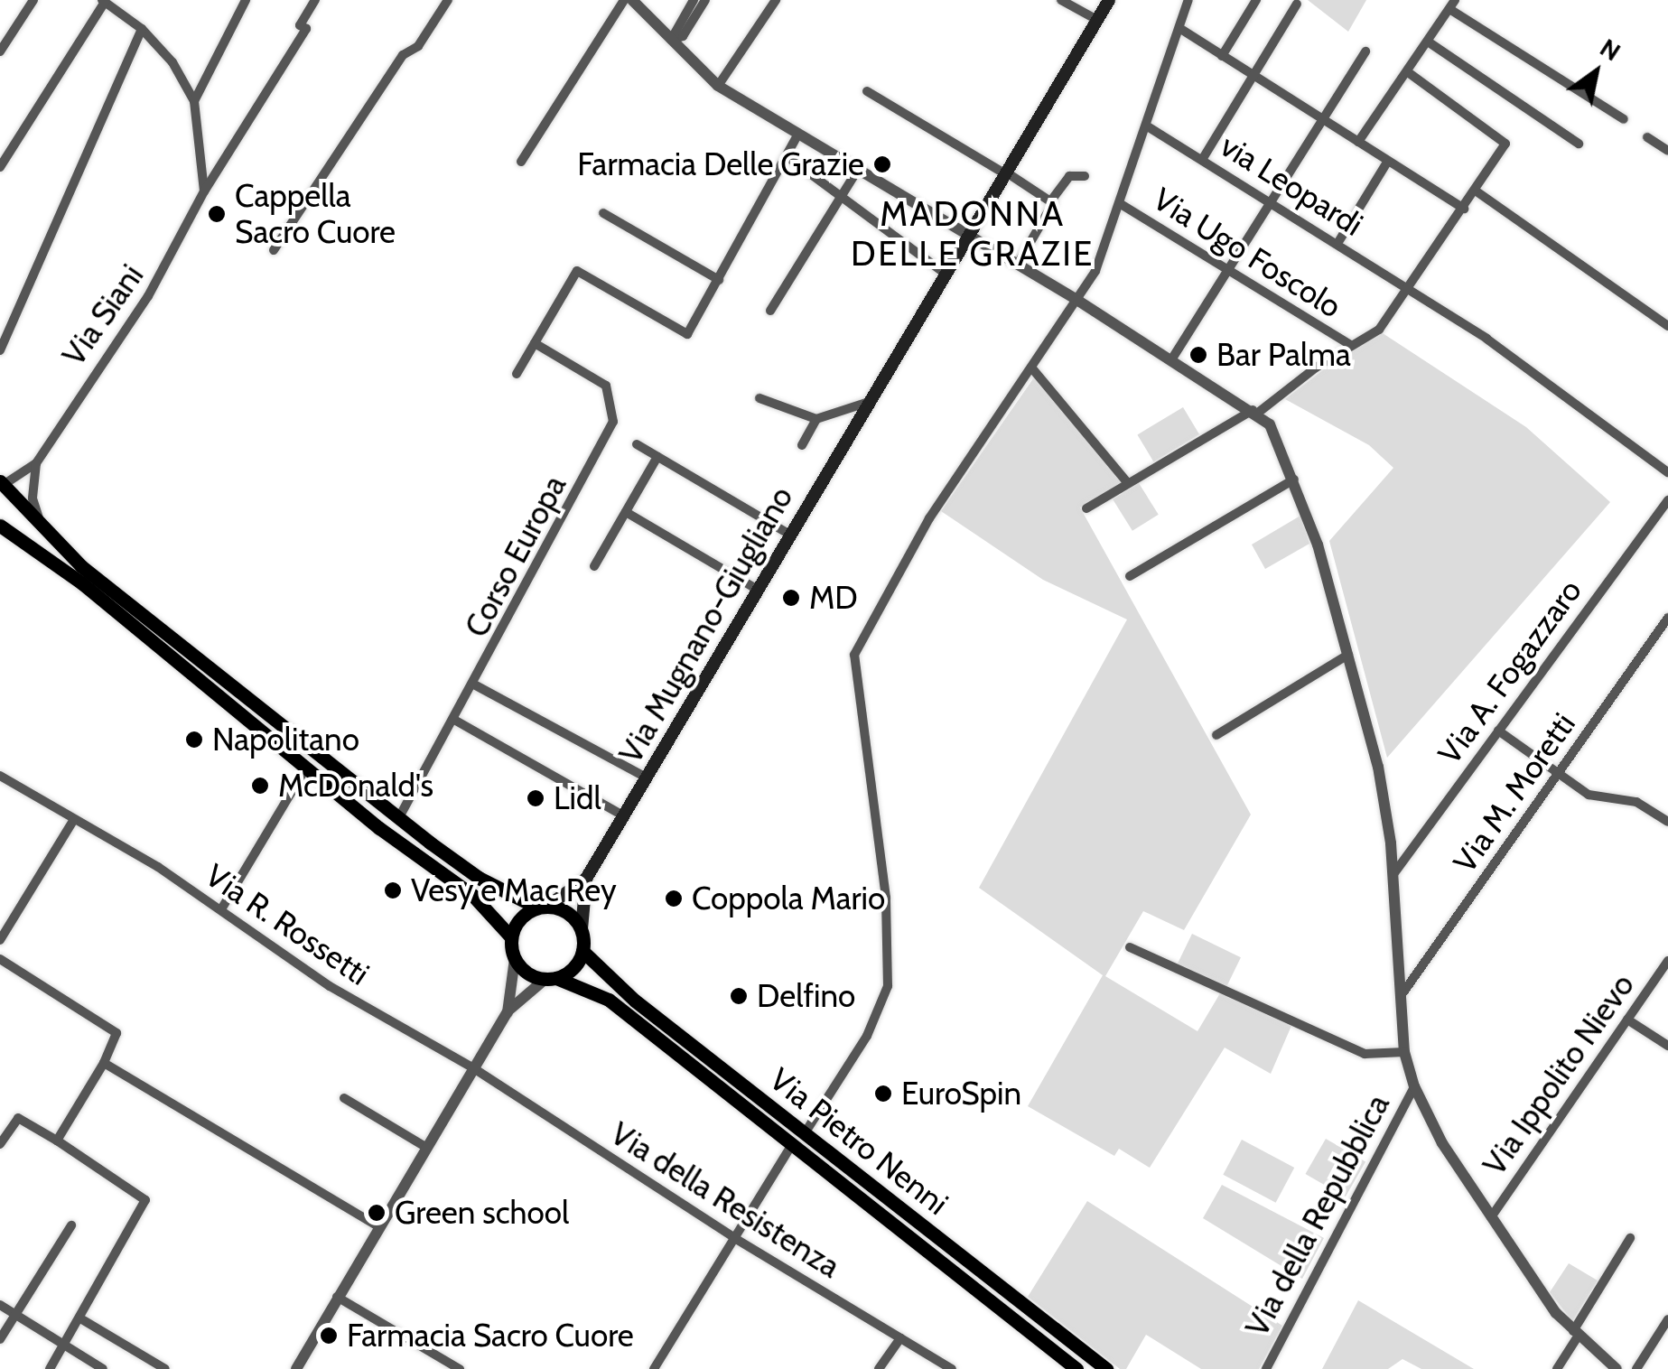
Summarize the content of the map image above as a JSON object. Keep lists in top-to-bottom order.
{
  "streets": {
    "main road": ["Via Mugnano-Giugliano", "Via Pietro Nenni"],
    "street": [
      "via Leopardi",
      "Via Ugo Foscolo",
      "Via Siani",
      "Corso Europa",
      "Via A. Fogazzaro",
      "Via M. Moretti",
      "Via R. Rossetti",
      "Via Ippolito Nievo",
      "Via della Resistenza",
      "Via della Repubblica"
    ]
  },
  "crossings": [
    ["Via Mugnano-Giugliano", "Via Pietro Nenni"],
    ["Via R. Rossetti", "Via della Resistenza"]
  ],
  "districts": ["MADONNA DELLE GRAZIE"],
  "places": [
    "Farmacia Delle Grazie",
    "Cappella Sacro Cuore",
    "Bar Palma",
    "MD",
    "Napolitano",
    "McDonald's",
    "Lidl",
    "Vesy e Mac Rey",
    "Coppola Mario",
    "Delfino",
    "EuroSpin",
    "Green school",
    "Farmacia Sacro Cuore"
  ],
  "north": "top right"
}
